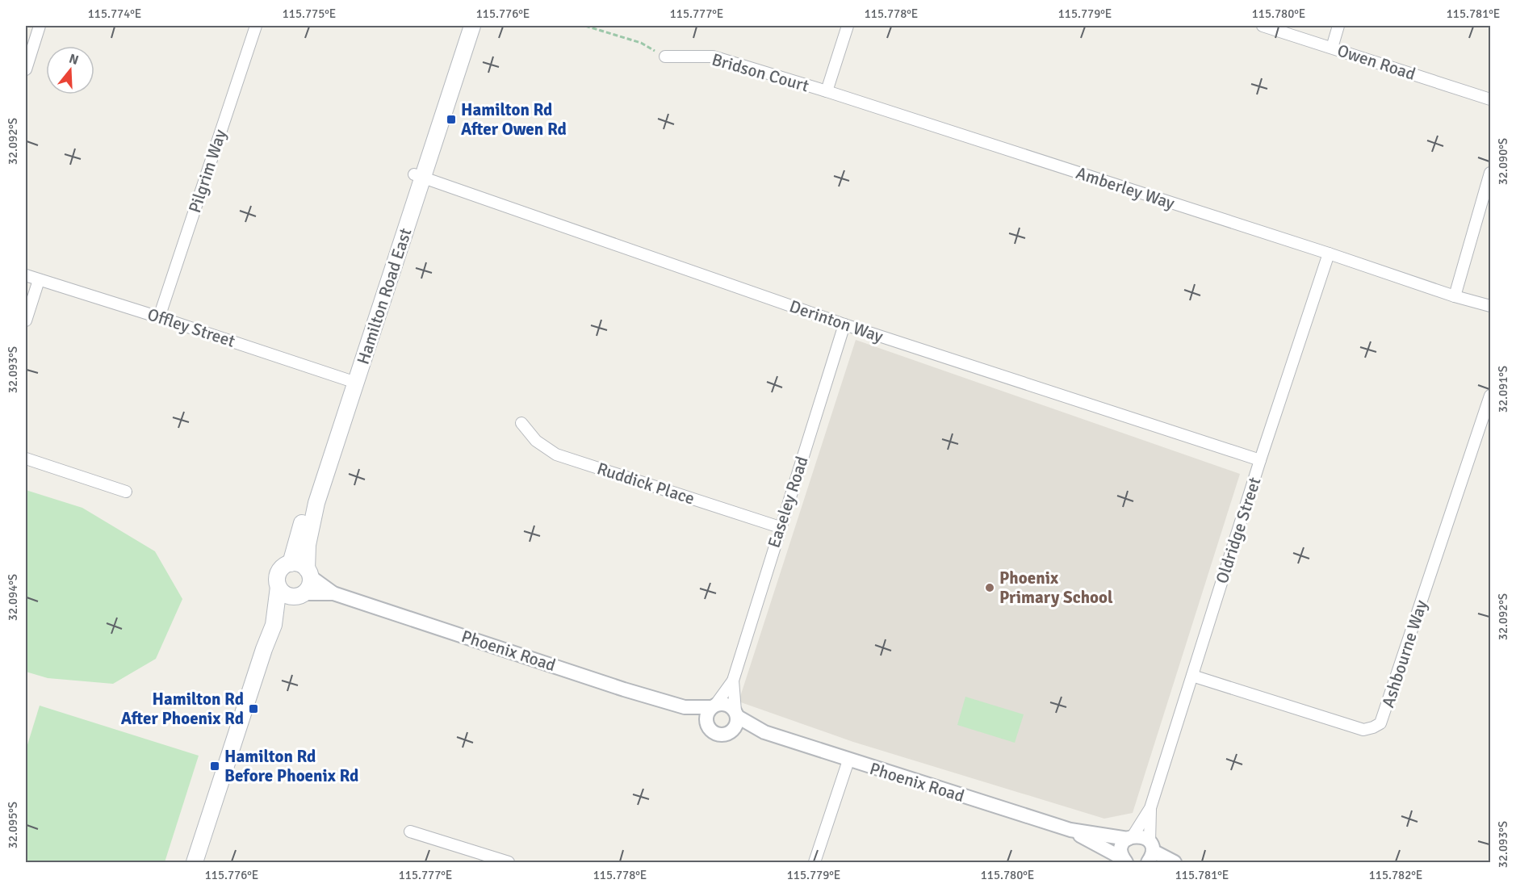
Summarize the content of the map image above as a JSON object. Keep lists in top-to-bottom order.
{
  "streets": {
    "main road": ["Hamilton Road East"],
    "street": [
      "Owen Road",
      "Bridson Court",
      "Pilgrim Way",
      "Amberley Way",
      "Derinton Way",
      "Offley Street",
      "Ruddick Place",
      "Easeley Road",
      "Oldridge Street",
      "Phoenix Road",
      "Ashbourne Way"
    ]
  },
  "crossings": [
    ["Bridson Court", "Amberley Way"],
    ["Pilgrim Way", "Offley Street"],
    ["Amberley Way", "Oldridge Street"],
    ["Hamilton Road East", "Derinton Way"],
    ["Hamilton Road East", "Offley Street"],
    ["Hamilton Road East", "Phoenix Road"],
    ["Derinton Way", "Easeley Road"],
    ["Derinton Way", "Oldridge Street"],
    ["Ruddick Place", "Easeley Road"],
    ["Easeley Road", "Phoenix Road"],
    ["Oldridge Street", "Phoenix Road"],
    ["Oldridge Street", "Ashbourne Way"]
  ],
  "places": {
    "transit": ["Hamilton Rd After Owen Rd", "Hamilton Rd After Phoenix Rd", "Hamilton Rd Before Phoenix Rd"],
    "other": ["Phoenix Primary School"]
  },
  "north": "top",
  "coordinates": [
    "115.774°E",
    "115.775°E",
    "115.776°E",
    "115.777°E",
    "115.778°E",
    "115.779°E",
    "115.780°E",
    "115.781°E",
    "32.092°S",
    "32.090°S",
    "32.093°S",
    "32.091°S",
    "32.094°S",
    "32.095°S",
    "115.782°E"
  ]
}
